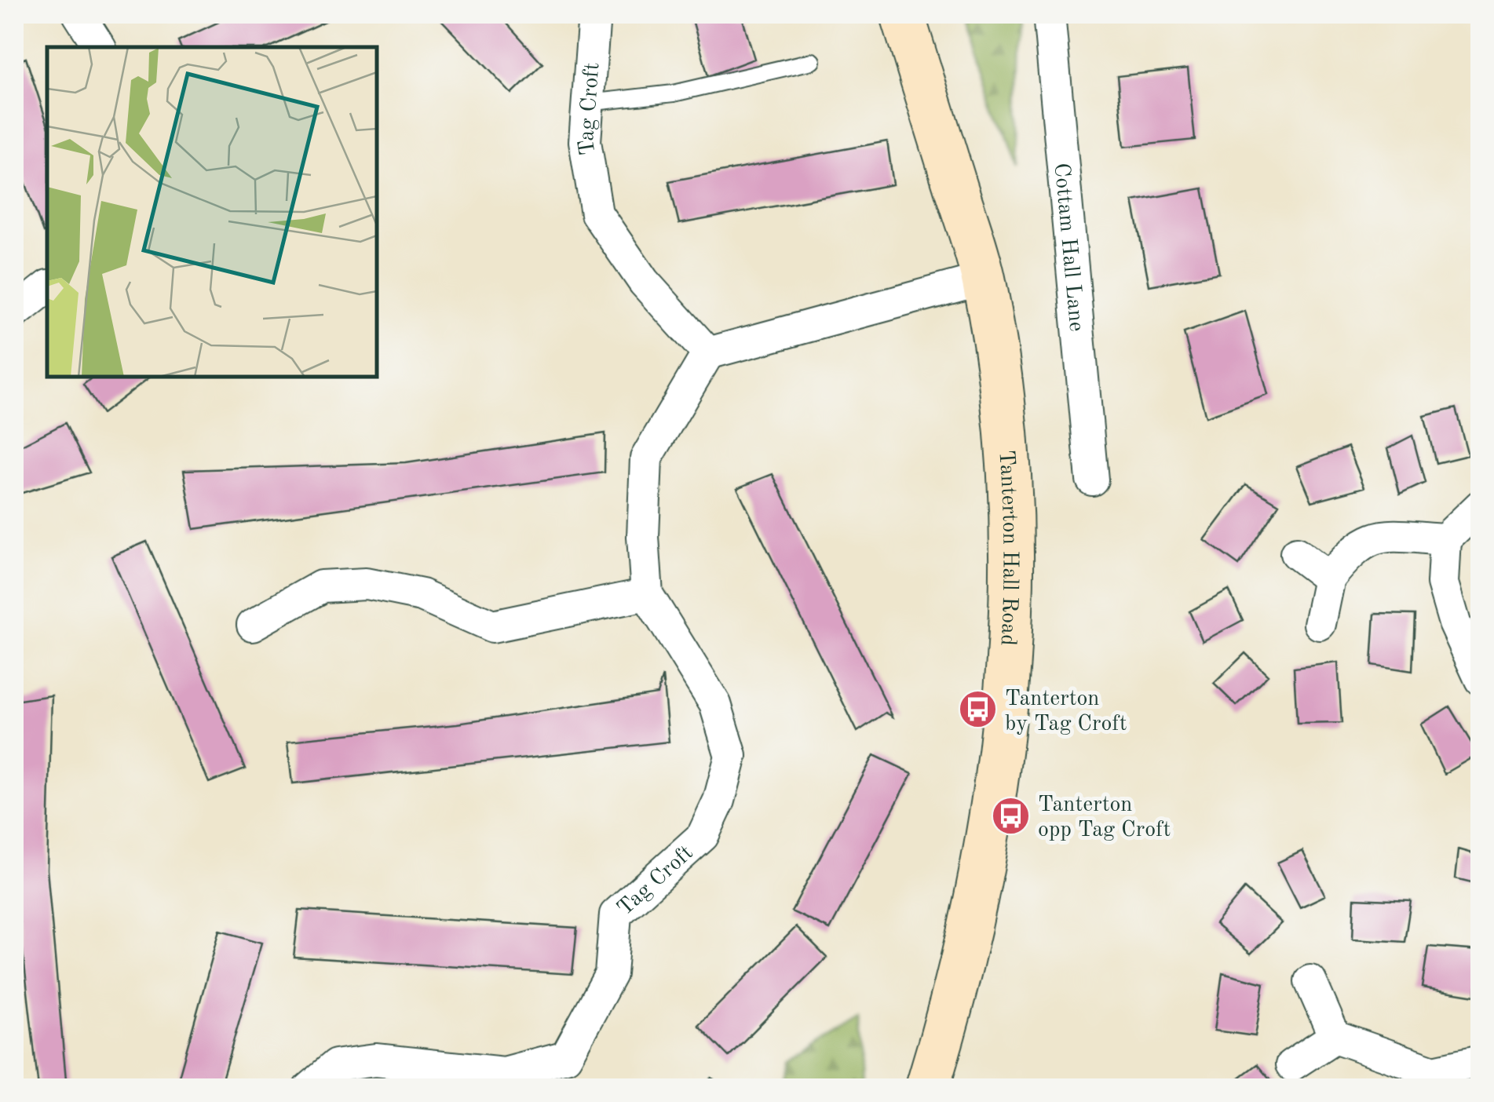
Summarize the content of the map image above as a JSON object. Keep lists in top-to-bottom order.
{
  "streets": {
    "street": ["Tag Croft", "Cottam Hall Lane", "Tanterton Hall Road"]
  },
  "places": {
    "bus stop": ["Tanterton by Tag Croft", "Tanterton opp Tag Croft"]
  }
}
